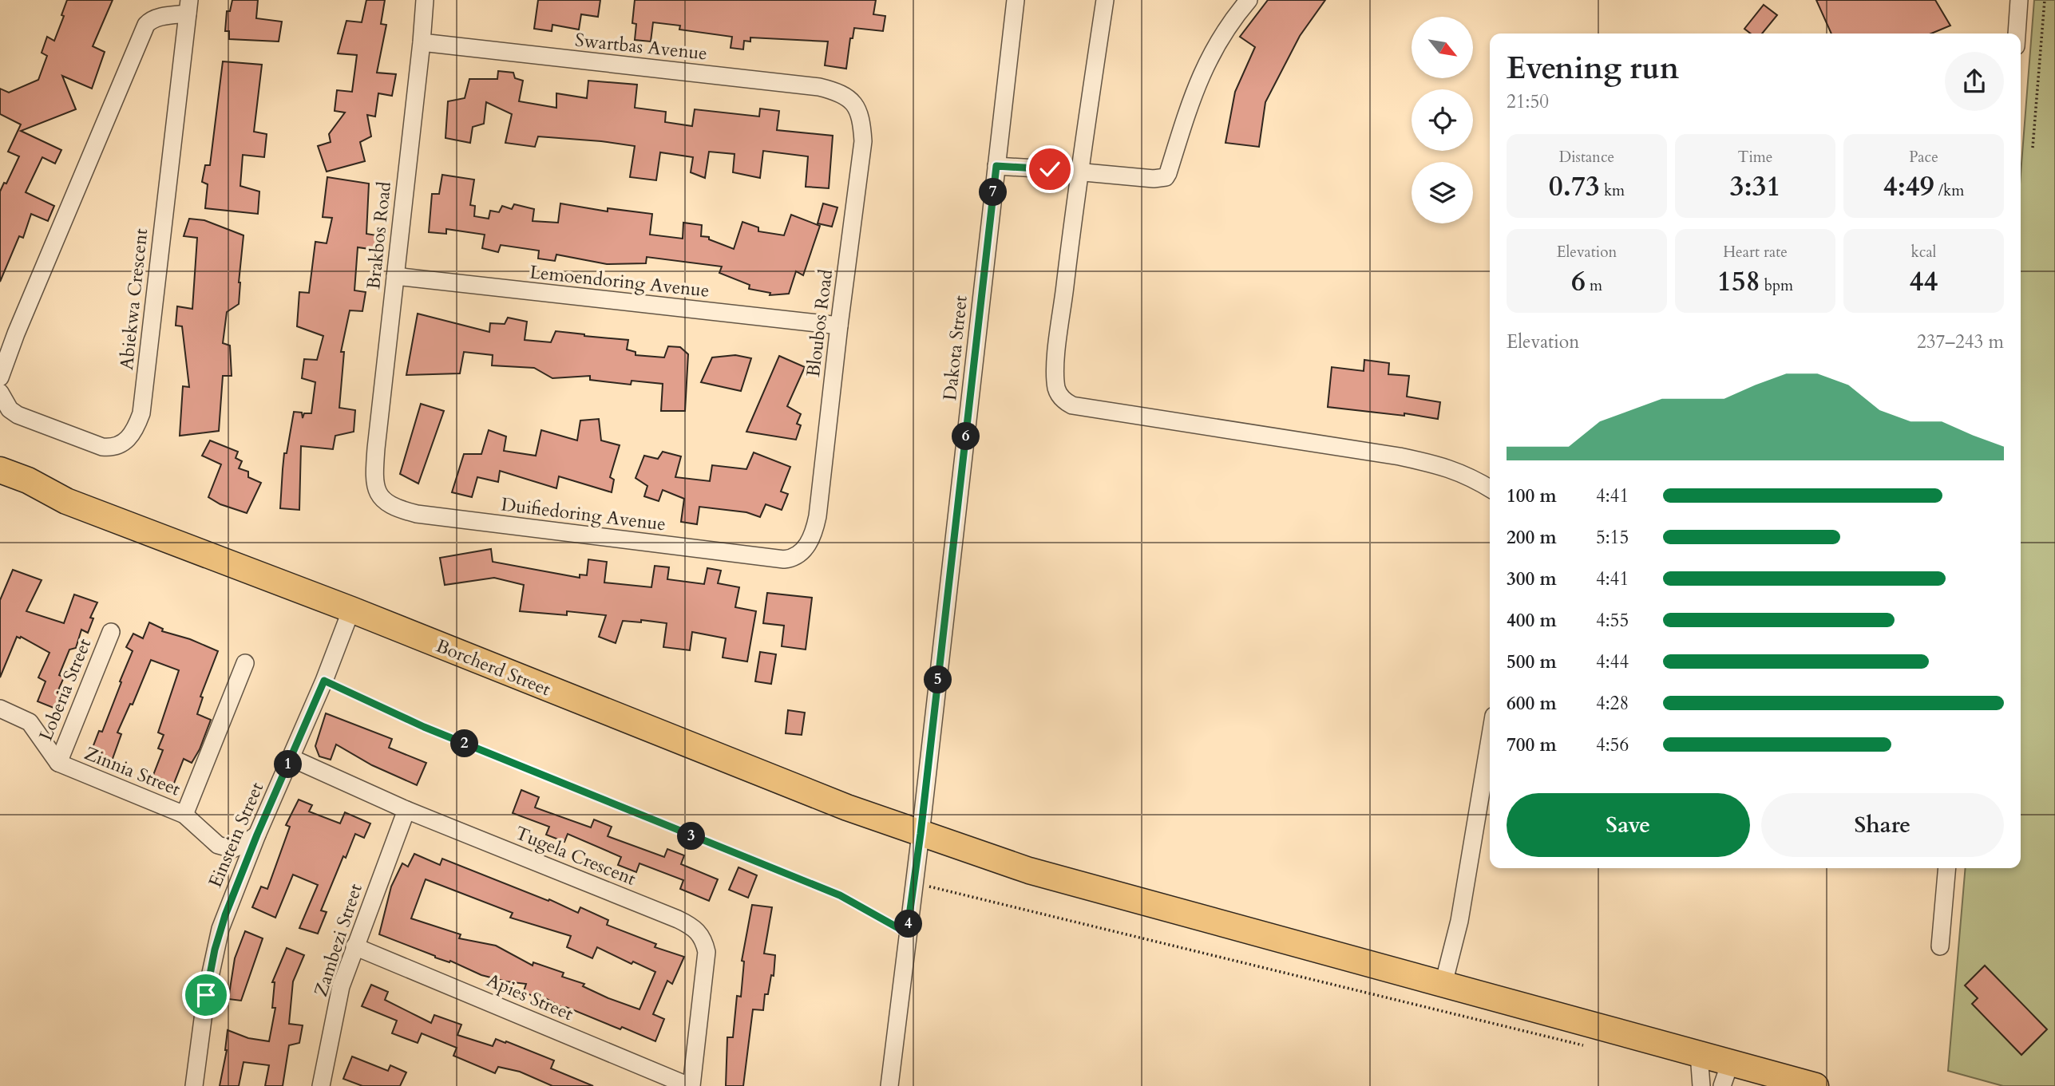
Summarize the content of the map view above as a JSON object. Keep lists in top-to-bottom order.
{
  "streets": {
    "highway": ["Borcherd Street"],
    "street": [
      "Swartbas Avenue",
      "Brakbos Road",
      "Lemoendoring Avenue",
      "Abiekwa Crescent",
      "Bloubos Road",
      "Dakota Street",
      "Duifiedoring Avenue",
      "Loberia Street",
      "Zinnia Street",
      "Einstein Street",
      "Tugela Crescent",
      "Zambezi Street",
      "Apies Street"
    ]
  },
  "crossings": [
    ["Swartbas Avenue", "Brakbos Road"],
    ["Swartbas Avenue", "Bloubos Road"],
    ["Brakbos Road", "Lemoendoring Avenue"],
    ["Brakbos Road", "Duifiedoring Avenue"],
    ["Lemoendoring Avenue", "Bloubos Road"],
    ["Bloubos Road", "Duifiedoring Avenue"],
    ["Dakota Street", "Borcherd Street"],
    ["Borcherd Street", "Einstein Street"],
    ["Loberia Street", "Zinnia Street"],
    ["Zinnia Street", "Einstein Street"],
    ["Einstein Street", "Tugela Crescent"],
    ["Tugela Crescent", "Zambezi Street"],
    ["Tugela Crescent", "Apies Street"],
    ["Zambezi Street", "Apies Street"]
  ],
  "north": "bottom right",
  "page": {
    "heading": ["Evening run", "21:50"],
    "stats": [
      ["Distance", "0.73 km"],
      ["Time", "3:31"],
      ["Pace", "4:49 /km"],
      ["Elevation", "6 m"],
      ["Heart rate", "158 bpm"],
      ["kcal", "44"]
    ],
    "pins": [
      "7",
      "6",
      "5",
      "2",
      "1",
      "3",
      "4"
    ],
    "chart": ["Elevation", "237–243 m"],
    "list": [
      {
        "name": "100 m",
        "note": "4:41"
      },
      {
        "name": "200 m",
        "note": "5:15"
      },
      {
        "name": "300 m",
        "note": "4:41"
      },
      {
        "name": "400 m",
        "note": "4:55"
      },
      {
        "name": "500 m",
        "note": "4:44"
      },
      {
        "name": "600 m",
        "note": "4:28"
      },
      {
        "name": "700 m",
        "note": "4:56"
      }
    ],
    "buttons": ["Save", "Share"]
  }
}
